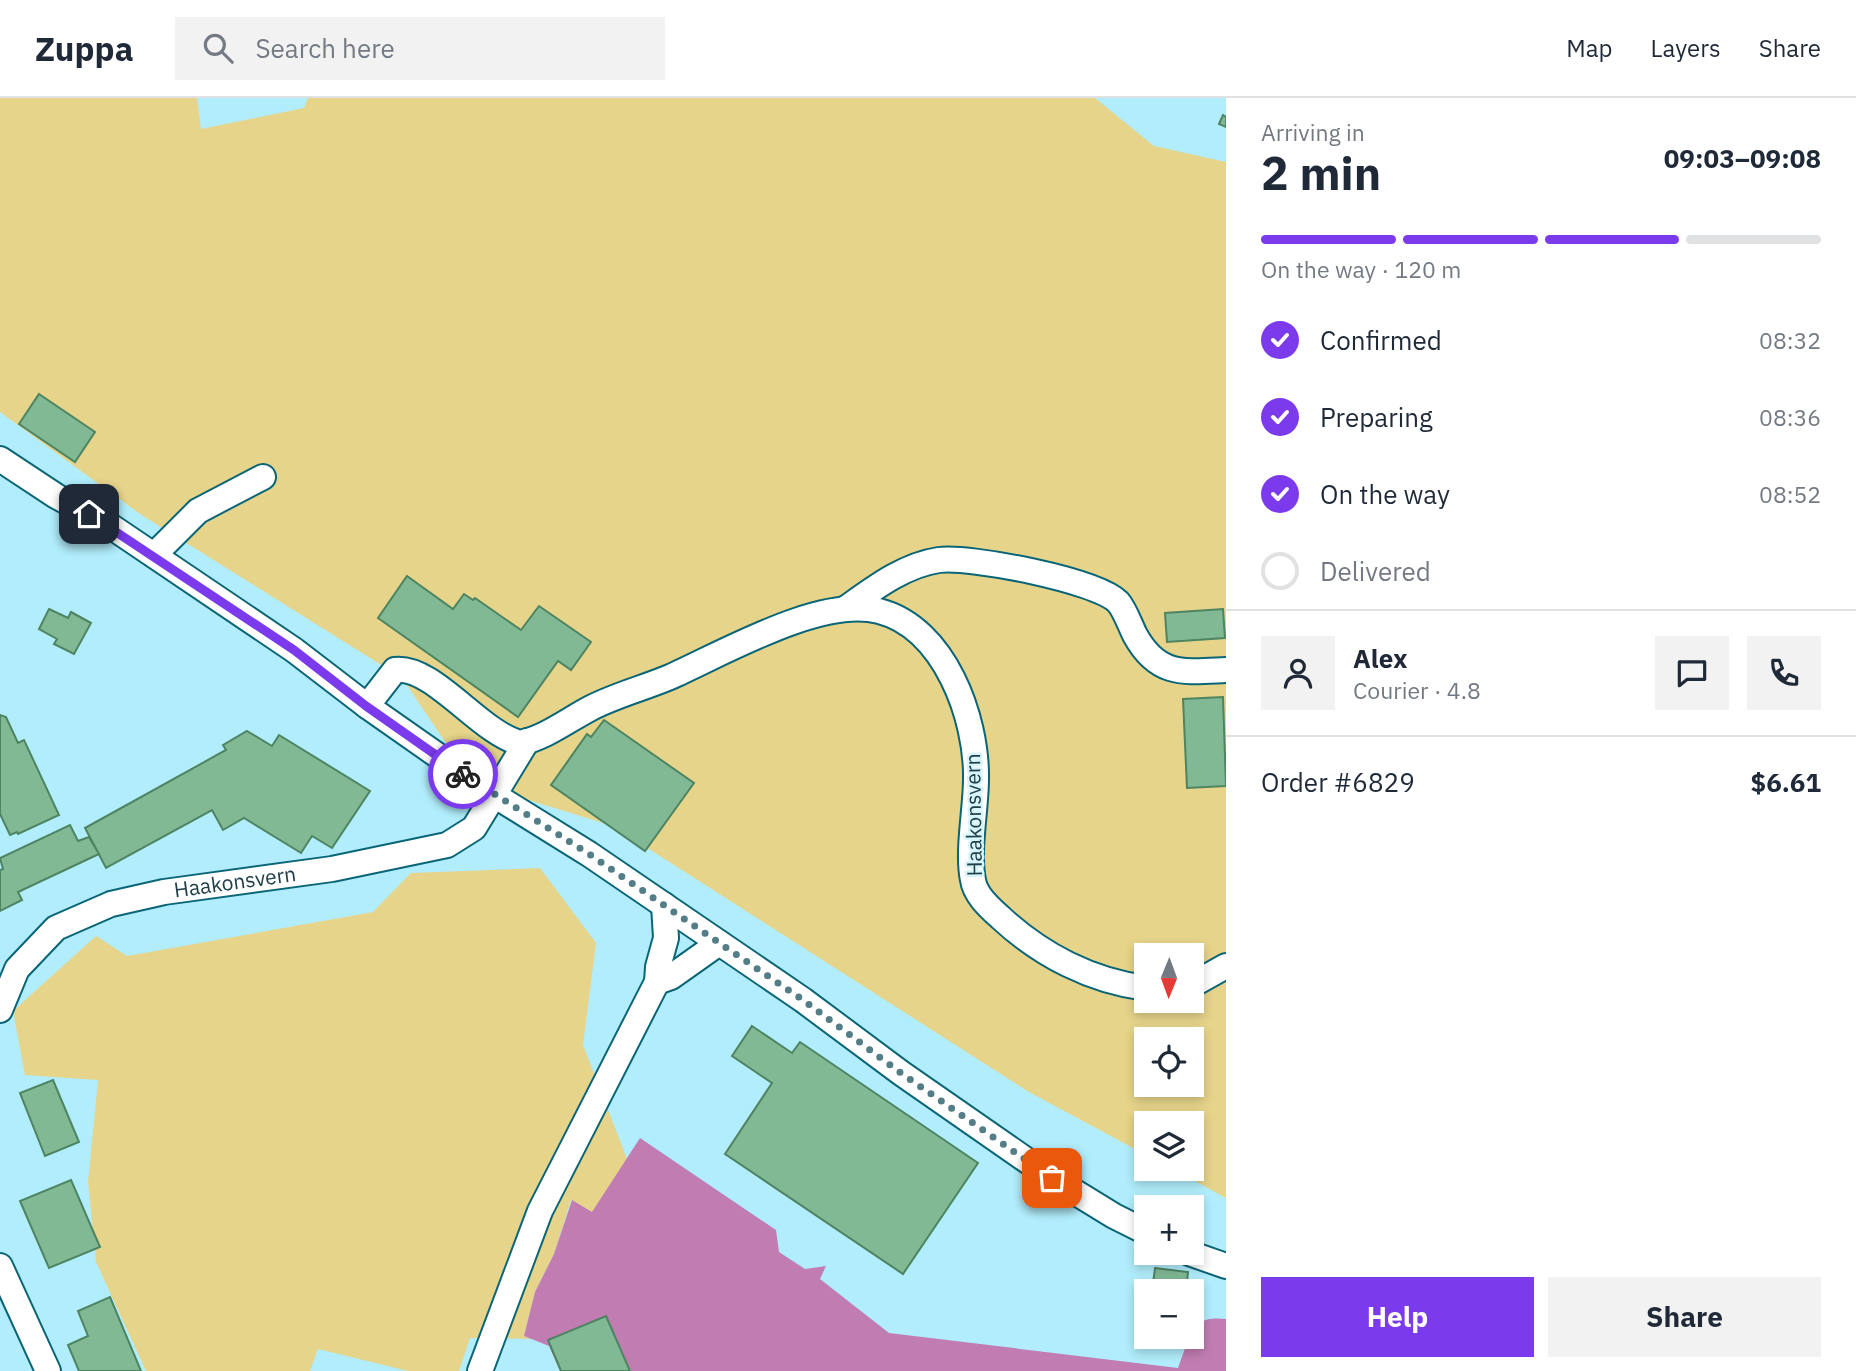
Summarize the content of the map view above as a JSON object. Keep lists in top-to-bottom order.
{
  "streets": {
    "street": ["Haakonsvern"]
  },
  "north": "bottom",
  "page": {
    "header": "Zuppa",
    "search": "Search here",
    "nav": ["Map", "Layers", "Share"],
    "heading": ["2 min", "Arriving in", "09:03–09:08"],
    "panel": [
      "Alex",
      "Courier · 4.8",
      "Order #6829",
      "$6.61"
    ],
    "bar": "On the way · 120 m",
    "list": [
      ["Confirmed", "08:32"],
      ["Preparing", "08:36"],
      ["On the way", "08:52"],
      "Delivered"
    ],
    "map_buttons": ["+", "−"],
    "buttons": ["Help", "Share"]
  }
}
